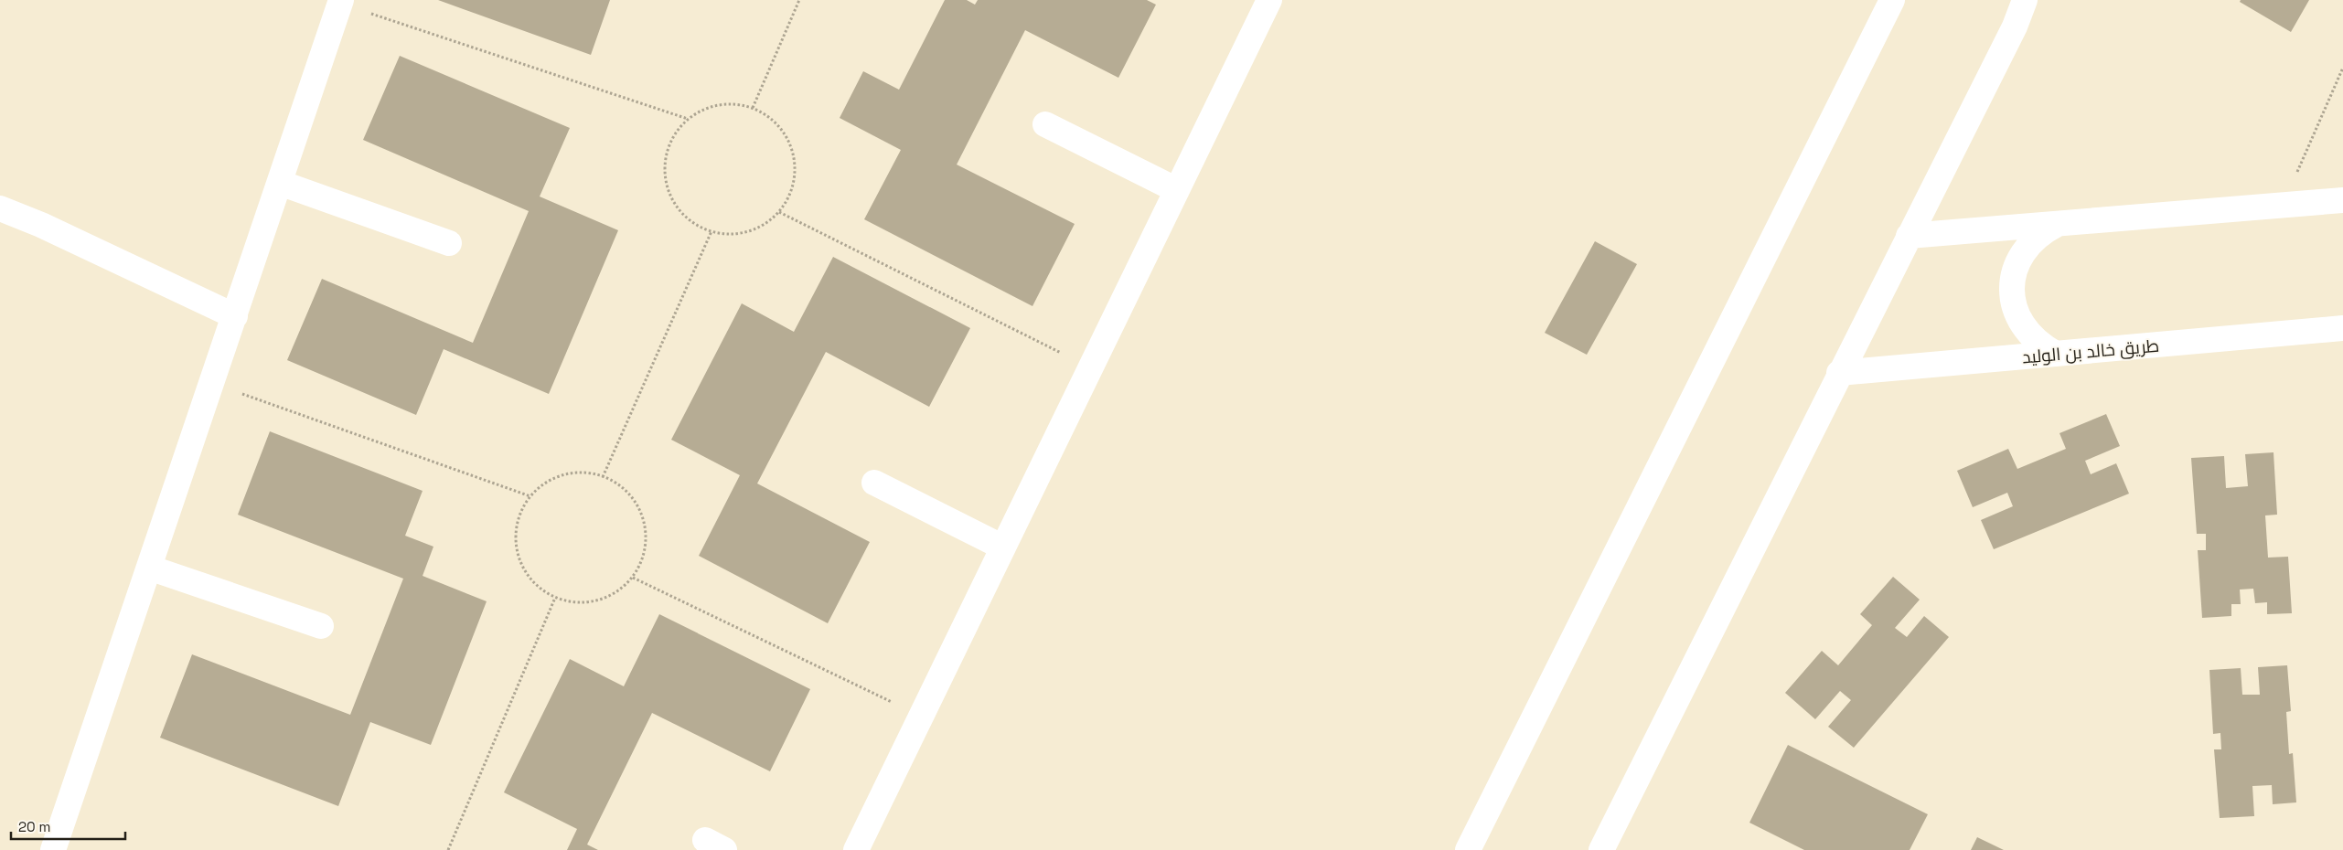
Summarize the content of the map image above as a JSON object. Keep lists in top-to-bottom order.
{
  "streets": {
    "street": ["طريق خالد بن الوليد"]
  },
  "scale_bar": "20 m"
}
